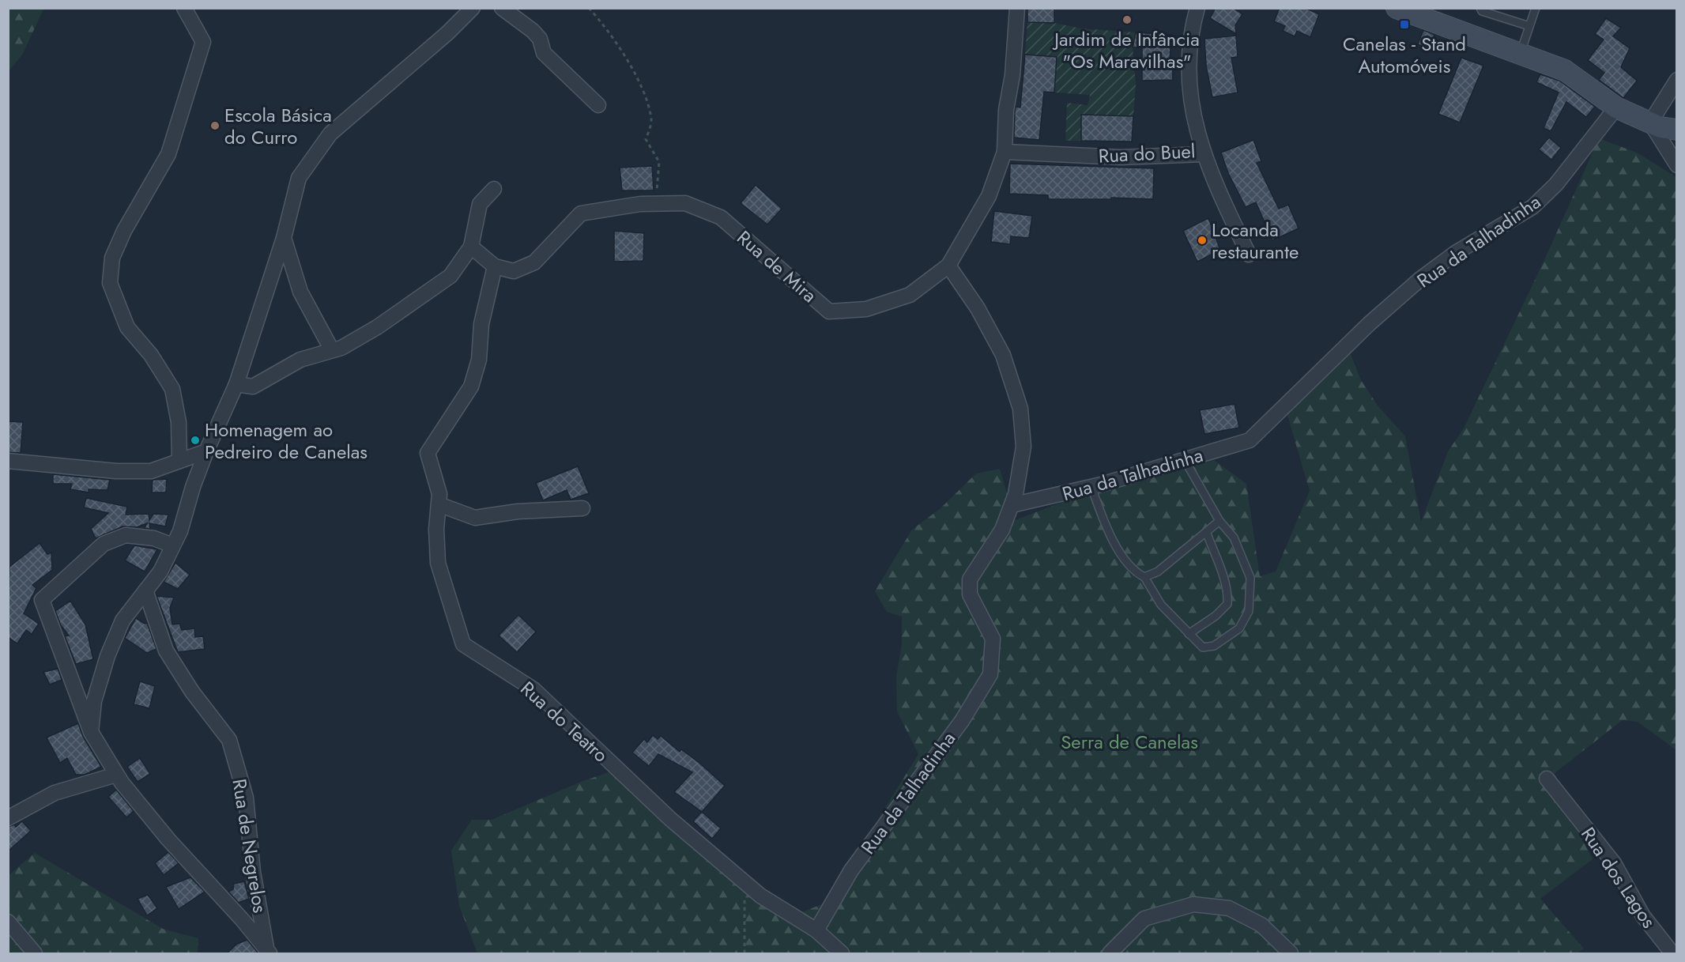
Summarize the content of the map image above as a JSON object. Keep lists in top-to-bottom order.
{
  "streets": {
    "street": [
      "Rua do Buel",
      "Rua da Talhadinha",
      "Rua de Mira",
      "Rua do Teatro",
      "Rua de Negrelos",
      "Rua dos Lagos"
    ]
  },
  "crossings": [
    ["Rua do Buel", "Rua de Mira"],
    ["Rua da Talhadinha", "Rua do Teatro"],
    ["Rua de Mira", "Rua do Teatro"]
  ],
  "parks": ["Serra de Canelas"],
  "places": {
    "other": [
      "Jardim de Infância \"Os Maravilhas\"",
      "Escola Básica do Curro",
      "Locanda restaurante",
      "Homenagem ao Pedreiro de Canelas"
    ],
    "transit": ["Canelas - Stand Automóveis"]
  }
}
